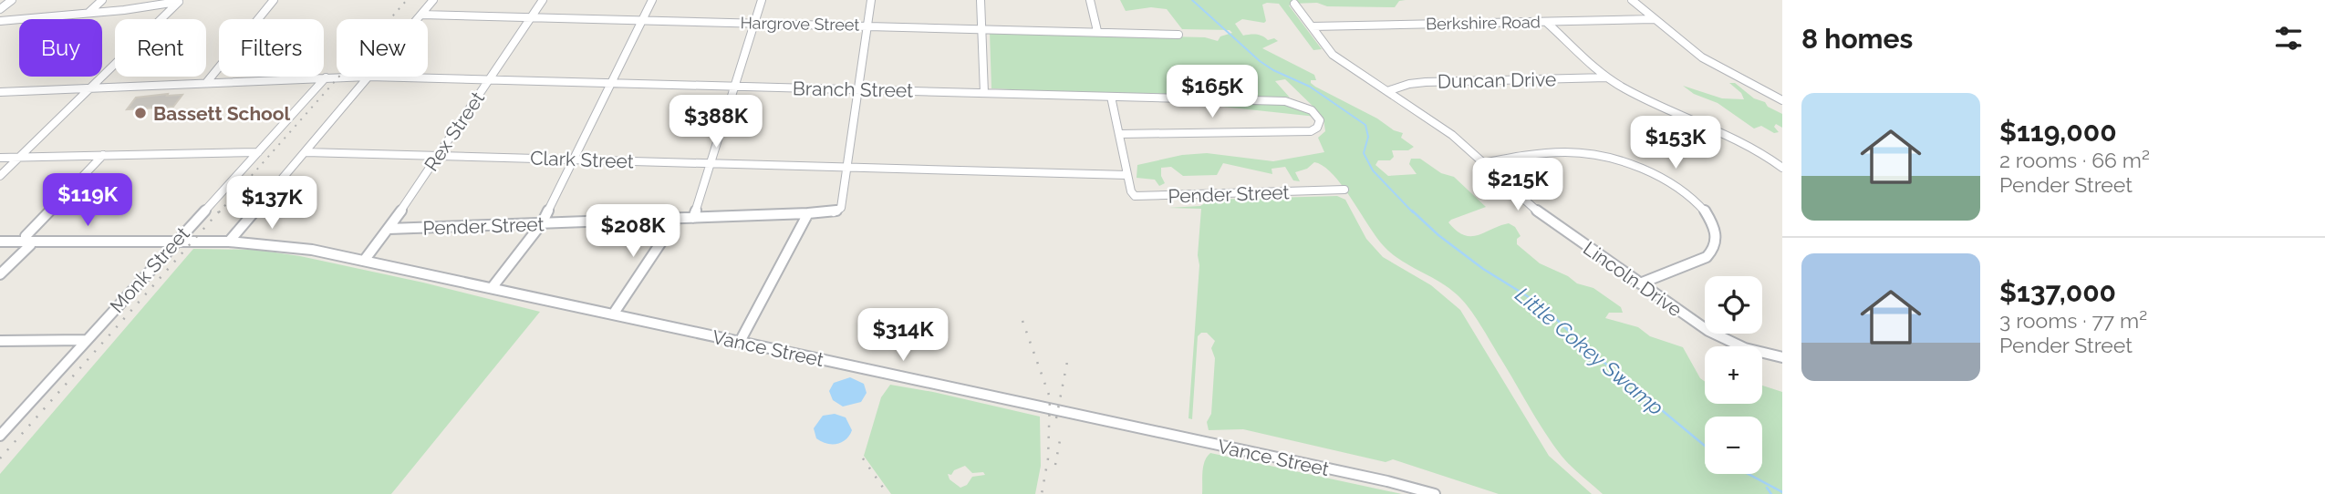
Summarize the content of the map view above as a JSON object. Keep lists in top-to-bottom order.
{
  "streets": {
    "street": [
      "Berkshire Road",
      "Hargrove Street",
      "Duncan Drive",
      "Branch Street",
      "Rex Street",
      "Clark Street",
      "Pender Street",
      "Monk Street",
      "Lincoln Drive",
      "Vance Street"
    ]
  },
  "crossings": [
    ["Berkshire Road", "Lincoln Drive"],
    ["Hargrove Street", "Rex Street"],
    ["Duncan Drive", "Lincoln Drive"],
    ["Branch Street", "Rex Street"],
    ["Branch Street", "Monk Street"],
    ["Rex Street", "Clark Street"],
    ["Rex Street", "Pender Street"],
    ["Rex Street", "Vance Street"],
    ["Clark Street", "Pender Street"]
  ],
  "water": ["Little Cokey Swamp"],
  "places": ["Bassett School"],
  "page": {
    "heading": "8 homes",
    "chip": [
      "Buy",
      "Rent",
      "Filters",
      "New"
    ],
    "price": [
      "$165K",
      "$388K",
      "$153K",
      "$215K",
      "$119K",
      "$137K",
      "$208K",
      "$314K"
    ],
    "list": [
      {
        "name": "$119,000",
        "note": "2 rooms · 66 m² · Pender Street"
      },
      {
        "name": "$137,000",
        "note": "3 rooms · 77 m² · Pender Street"
      }
    ],
    "map_buttons": ["+", "−"]
  }
}
